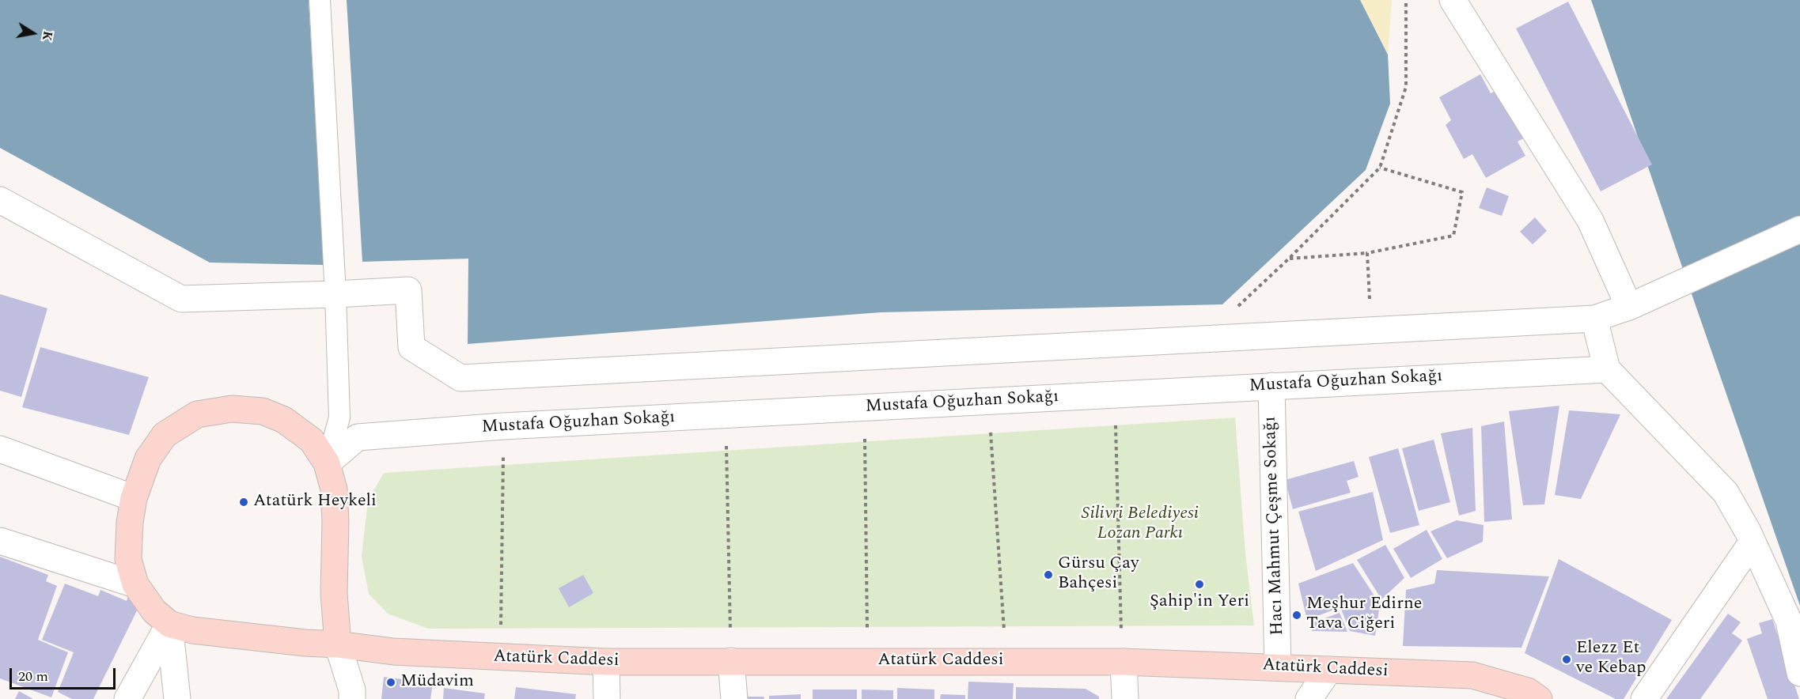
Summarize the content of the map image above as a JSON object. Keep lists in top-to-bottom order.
{
  "streets": {
    "street": ["Mustafa Oğuzhan Sokağı", "Hacı Mahmut Çeşme Sokağı", "Atatürk Caddesi"]
  },
  "crossings": [
    ["Mustafa Oğuzhan Sokağı", "Hacı Mahmut Çeşme Sokağı"],
    ["Hacı Mahmut Çeşme Sokağı", "Atatürk Caddesi"]
  ],
  "parks": ["Silivri Belediyesi Lozan Parkı"],
  "places": [
    "Atatürk Heykeli",
    "Gürsu Çay Bahçesi",
    "Şahip'in Yeri",
    "Meşhur Edirne Tava Ciğeri",
    "Elezz Et ve Kebap",
    "Müdavim"
  ],
  "scale_bar": "20 m",
  "north": "right"
}
